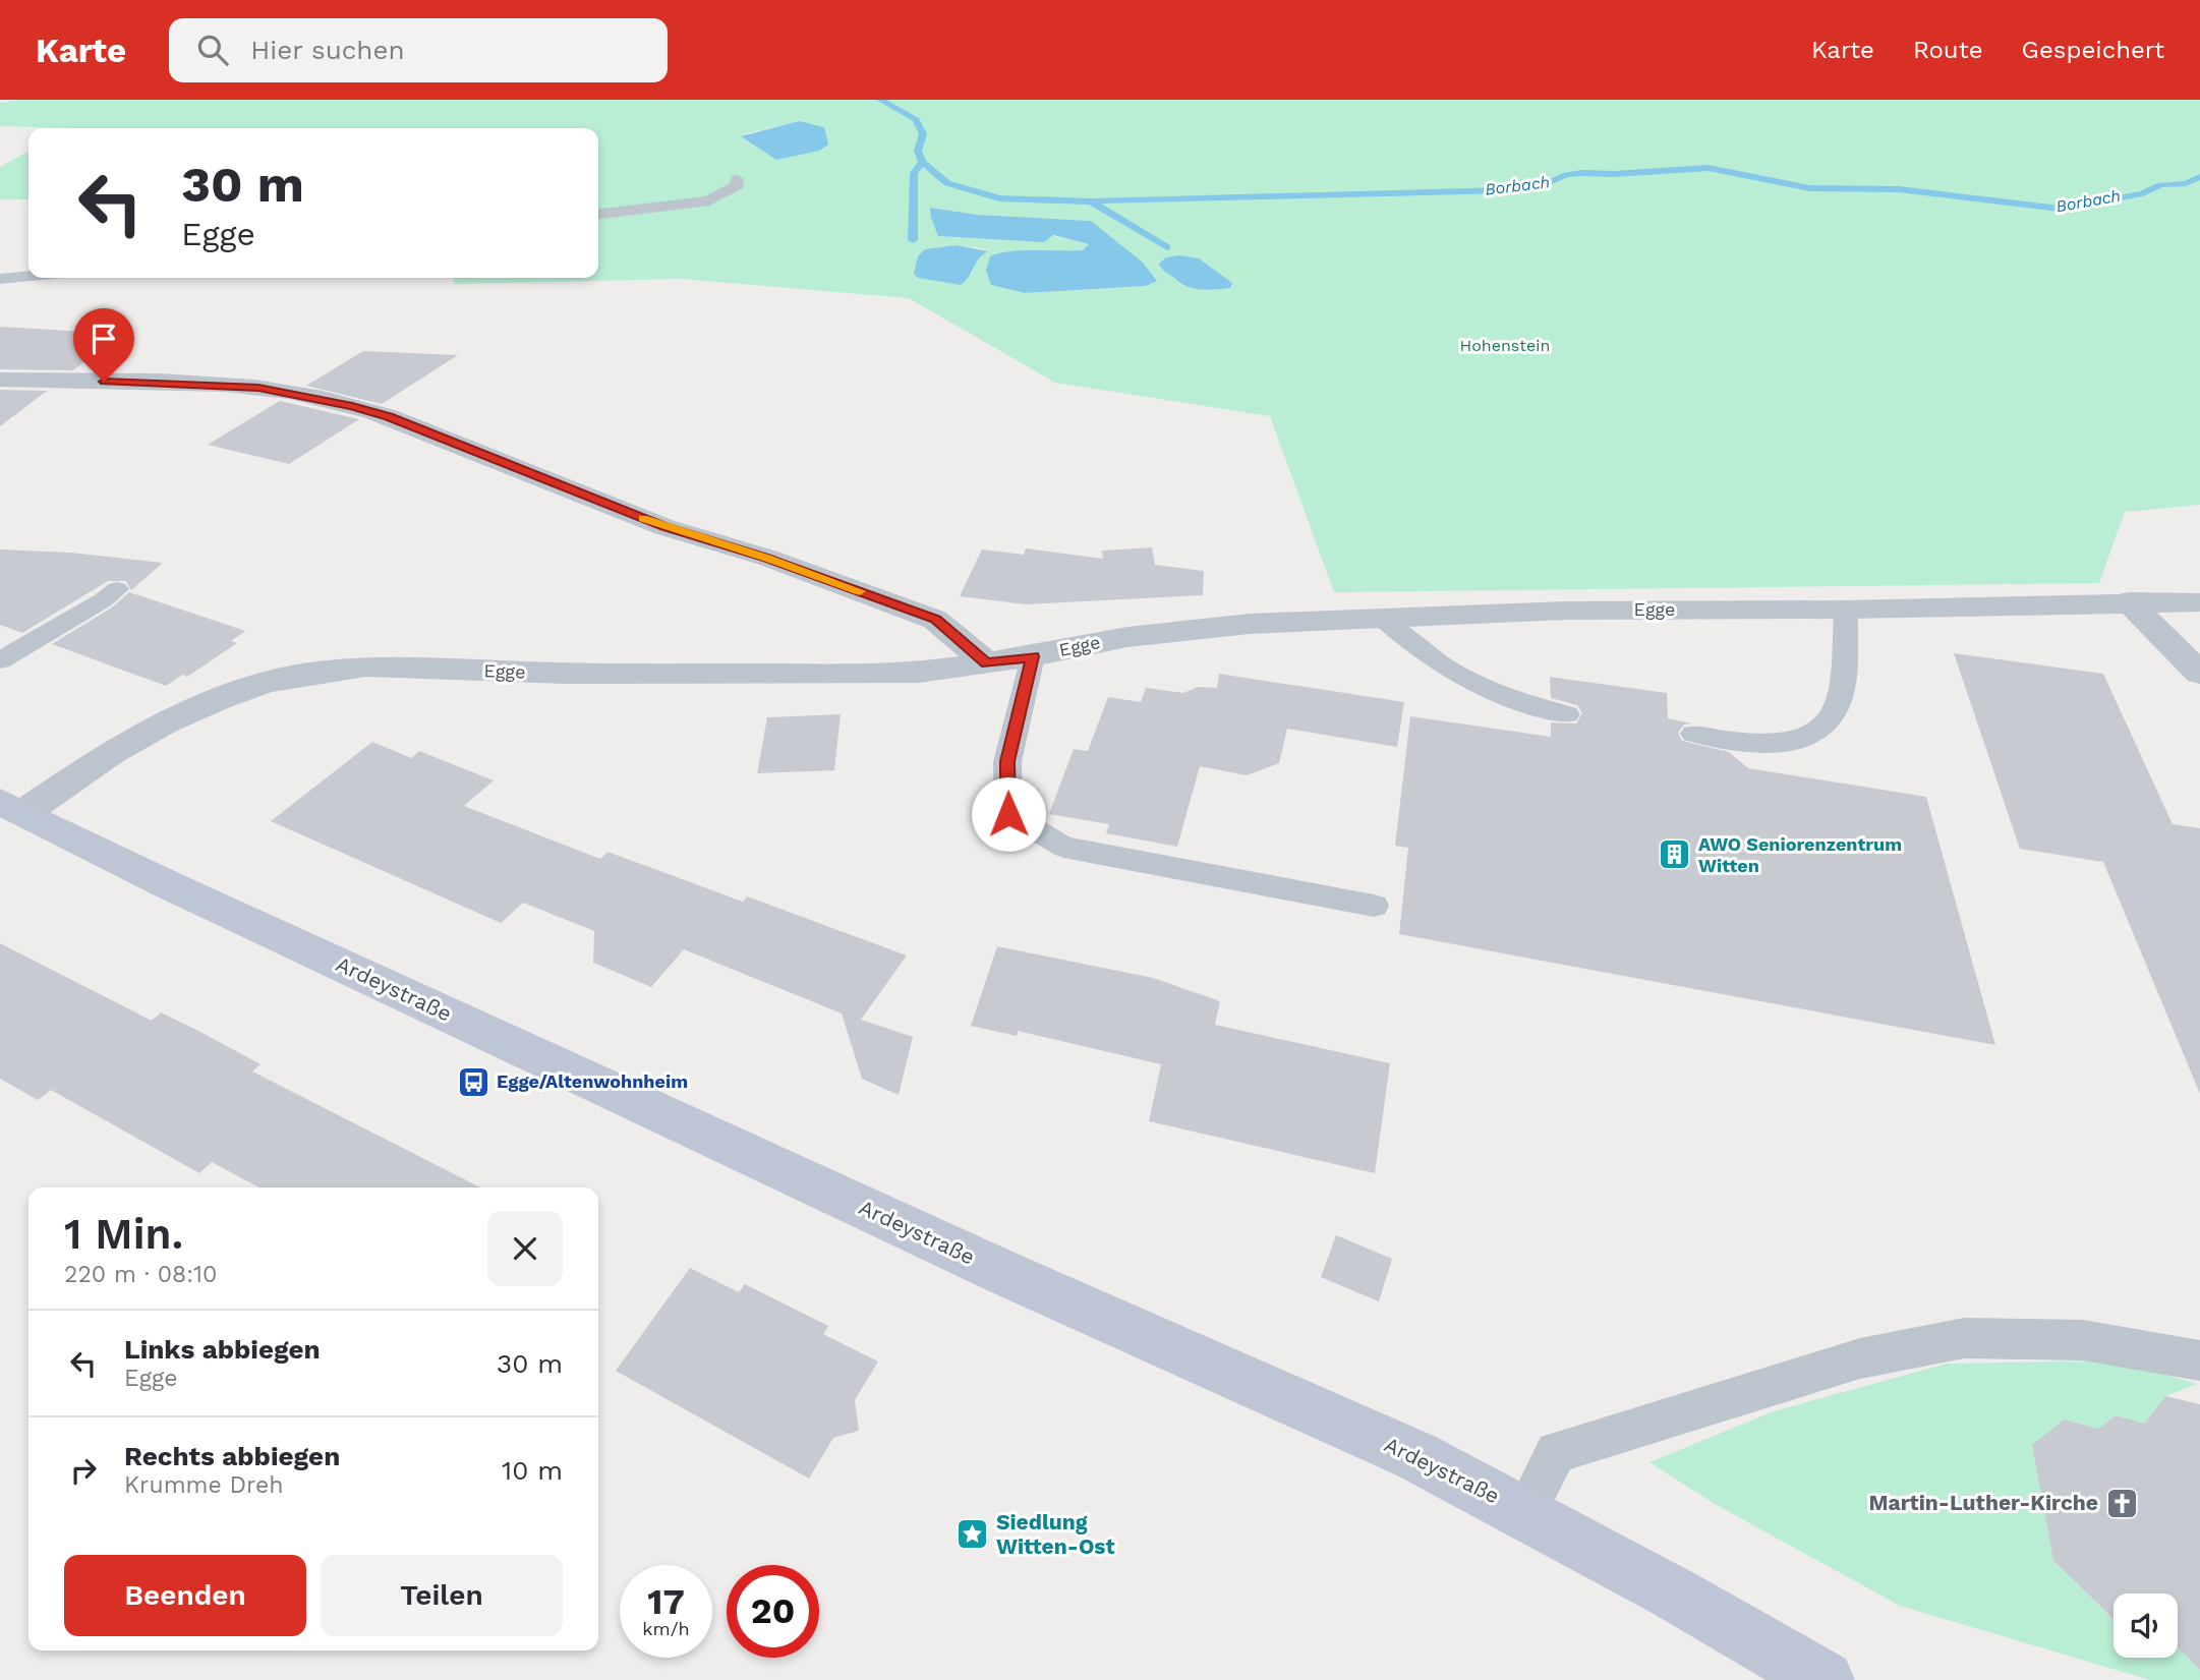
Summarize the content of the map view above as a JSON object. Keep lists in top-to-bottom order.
{
  "streets": {
    "main road": ["Ardeystraße"],
    "street": ["Egge"]
  },
  "crossings": [
    ["Egge", "Ardeystraße"]
  ],
  "water": ["Borbach"],
  "parks": ["Hohenstein"],
  "places": {
    "building": ["AWO Seniorenzentrum Witten"],
    "bus stop": ["Egge/Altenwohnheim"],
    "church": ["Martin-Luther-Kirche"],
    "place": ["Siedlung Witten-Ost"]
  },
  "page": {
    "header": "Karte",
    "search": "Hier suchen",
    "nav": ["Karte", "Route", "Gespeichert"],
    "turn": ["30 m", "Egge"],
    "heading": ["1 Min.", "220 m · 08:10"],
    "list": [
      {
        "name": "Links abbiegen",
        "note": "Egge",
        "value": "30 m"
      },
      {
        "name": "Rechts abbiegen",
        "note": "Krumme Dreh",
        "value": "10 m"
      }
    ],
    "buttons": ["Beenden", "Teilen"],
    "speed": "17 km/h",
    "limit": "20"
  }
}
